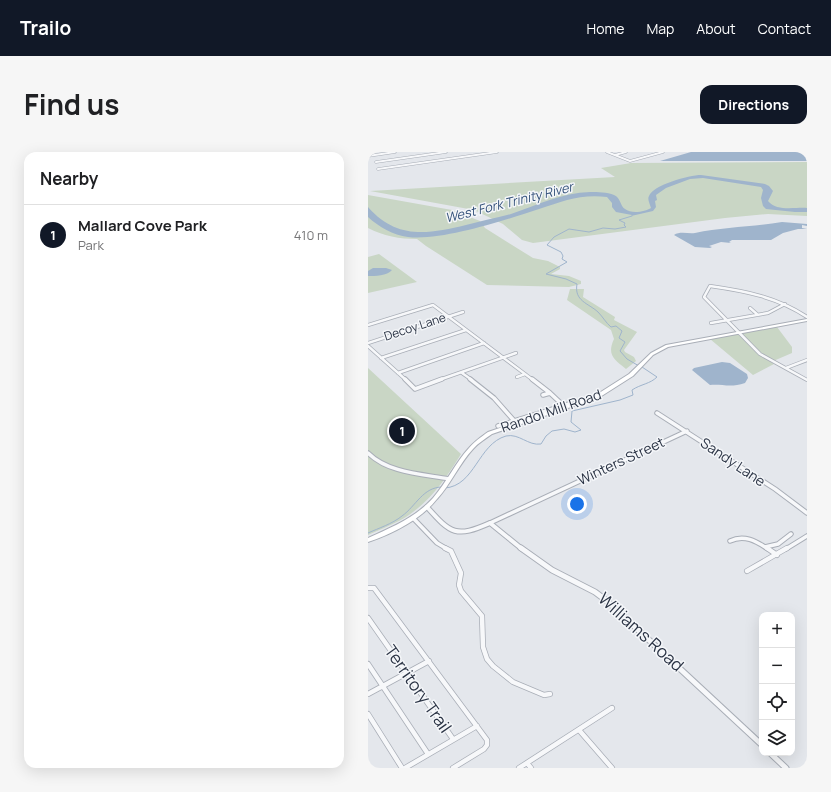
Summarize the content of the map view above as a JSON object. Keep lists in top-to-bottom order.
{
  "streets": {
    "main road": ["Randol Mill Road"],
    "street": [
      "Decoy Lane",
      "Winters Street",
      "Sandy Lane",
      "Williams Road",
      "Territory Trail"
    ]
  },
  "crossings": [
    ["Winters Street", "Sandy Lane"],
    ["Winters Street", "Williams Road"]
  ],
  "water": ["West Fork Trinity River"],
  "page": {
    "header": "Trailo",
    "nav": [
      "Home",
      "Map",
      "About",
      "Contact"
    ],
    "title": "Find us",
    "buttons": "Directions",
    "heading": "Nearby",
    "list": [
      {
        "mark": "1",
        "name": "Mallard Cove Park",
        "note": "Park",
        "value": "410 m"
      }
    ],
    "pins": "1",
    "map_buttons": ["+", "−"]
  }
}
